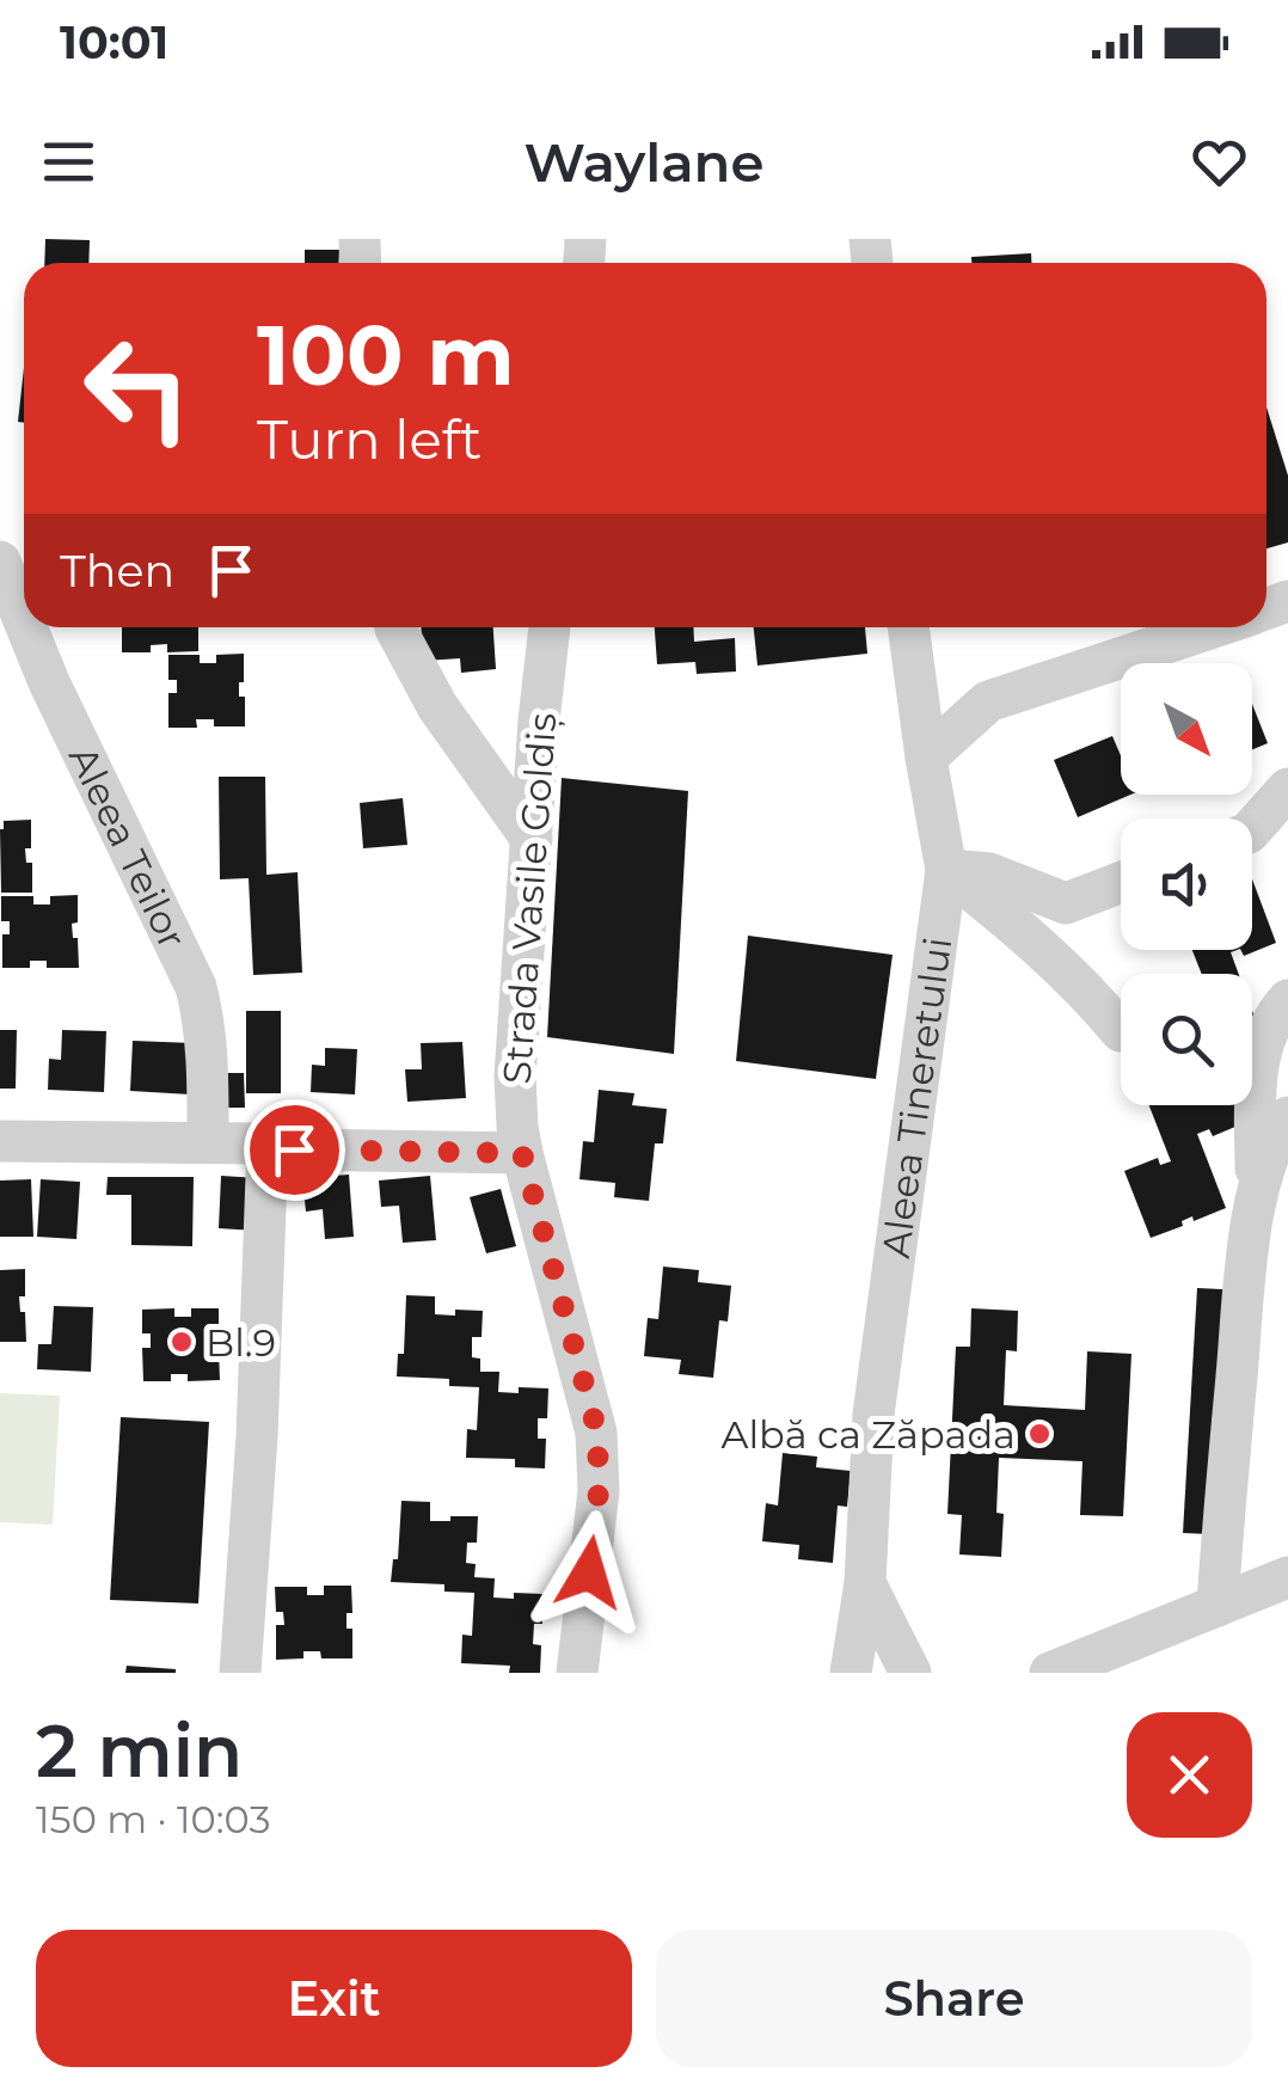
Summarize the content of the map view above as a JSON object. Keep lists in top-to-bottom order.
{
  "streets": {
    "street": ["Aleea Teilor", "Strada Vasile Goldiș", "Aleea Tineretului"]
  },
  "places": ["Bl.9", "Albă ca Zăpada"],
  "north": "bottom right",
  "page": {
    "status": "10:01",
    "header": "Waylane",
    "turn": ["100 m", "Turn left"],
    "then": "Then",
    "heading": ["2 min", "150 m · 10:03"],
    "buttons": ["Exit", "Share"]
  }
}
